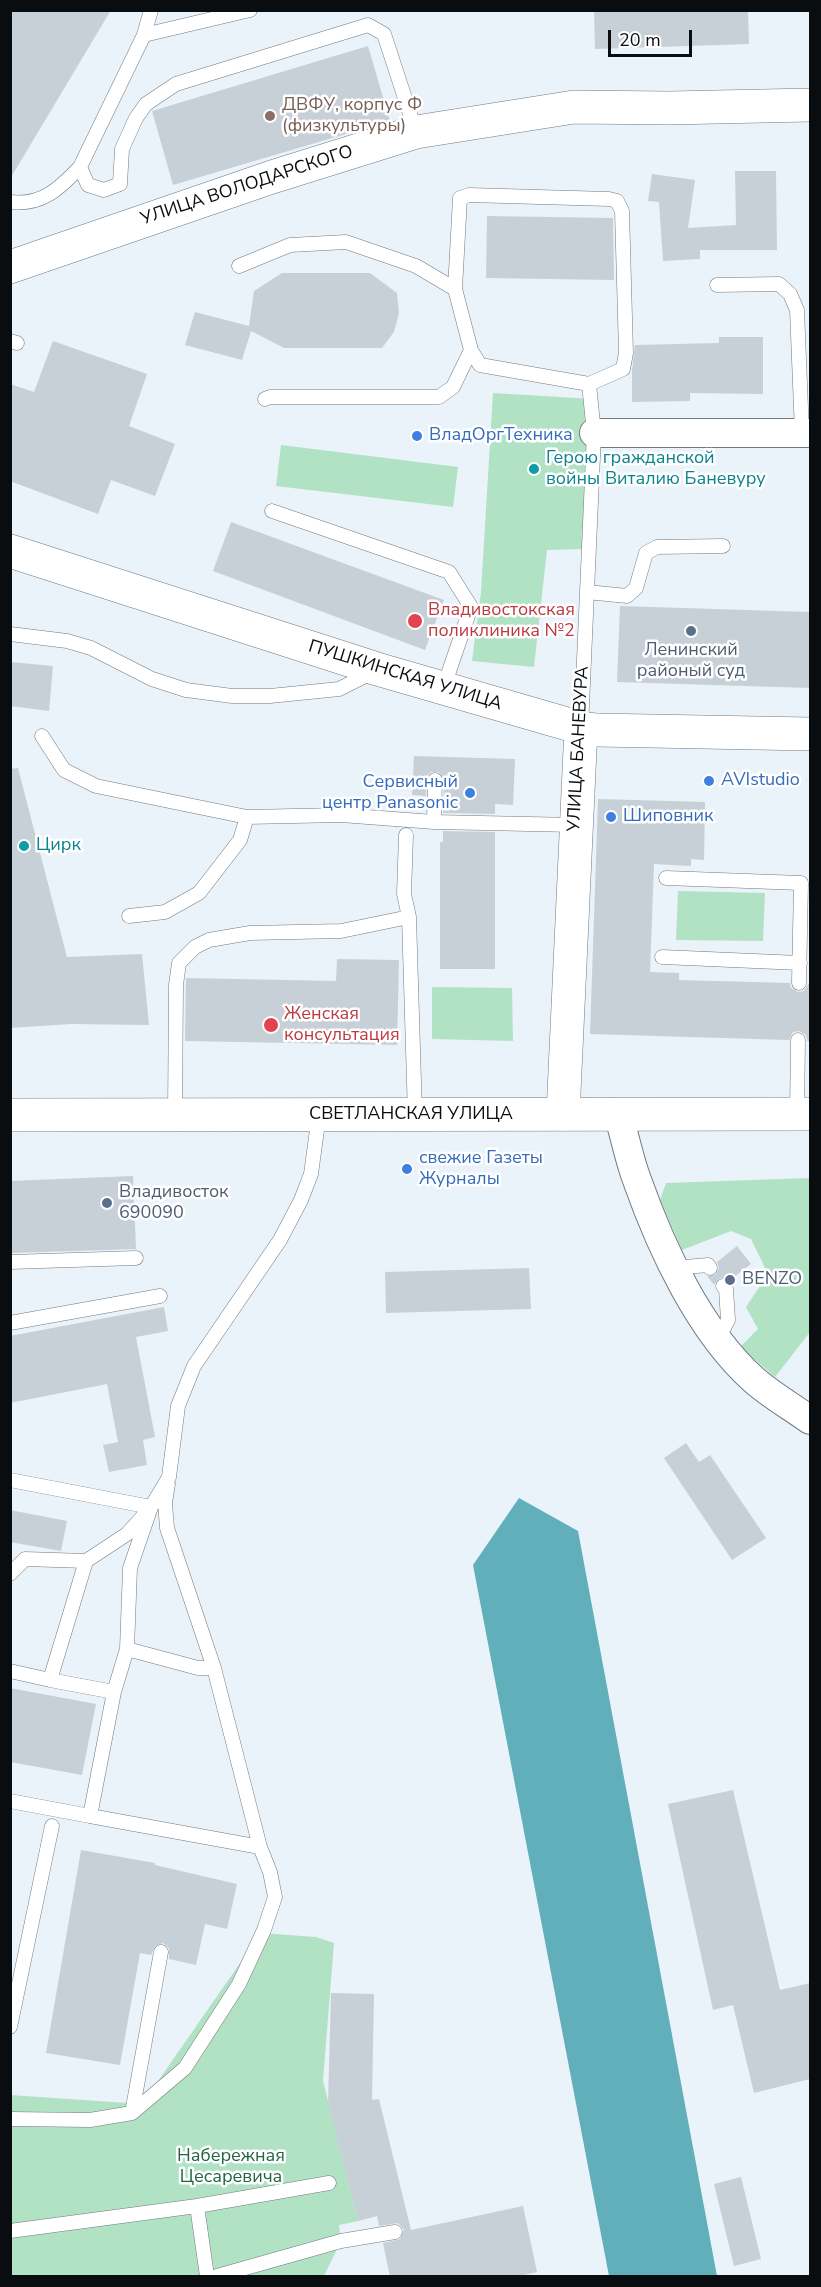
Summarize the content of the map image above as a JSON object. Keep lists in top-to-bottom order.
{
  "streets": {
    "main road": [
      "УЛИЦА ВОЛОДАРСКОГО",
      "ПУШКИНСКАЯ УЛИЦА",
      "УЛИЦА БАНЕВУРА",
      "СВЕТЛАНСКАЯ УЛИЦА"
    ]
  },
  "crossings": [
    ["ПУШКИНСКАЯ УЛИЦА", "УЛИЦА БАНЕВУРА"],
    ["УЛИЦА БАНЕВУРА", "СВЕТЛАНСКАЯ УЛИЦА"]
  ],
  "parks": ["Набережная Цесаревича"],
  "places": [
    "ДВФУ, корпус Ф (физкультуры)",
    "ВладОргТехника",
    "Герою гражданской войны Виталию Баневуру",
    "Владивостокская поликлиника №2",
    "Ленинский районый суд",
    "AVIstudio",
    "Сервисный центр Panasonic",
    "Шиповник",
    "Цирк",
    "Женская консультация",
    "свежие Газеты Журналы",
    "Владивосток 690090",
    "BENZO"
  ],
  "scale_bar": "20 m"
}
